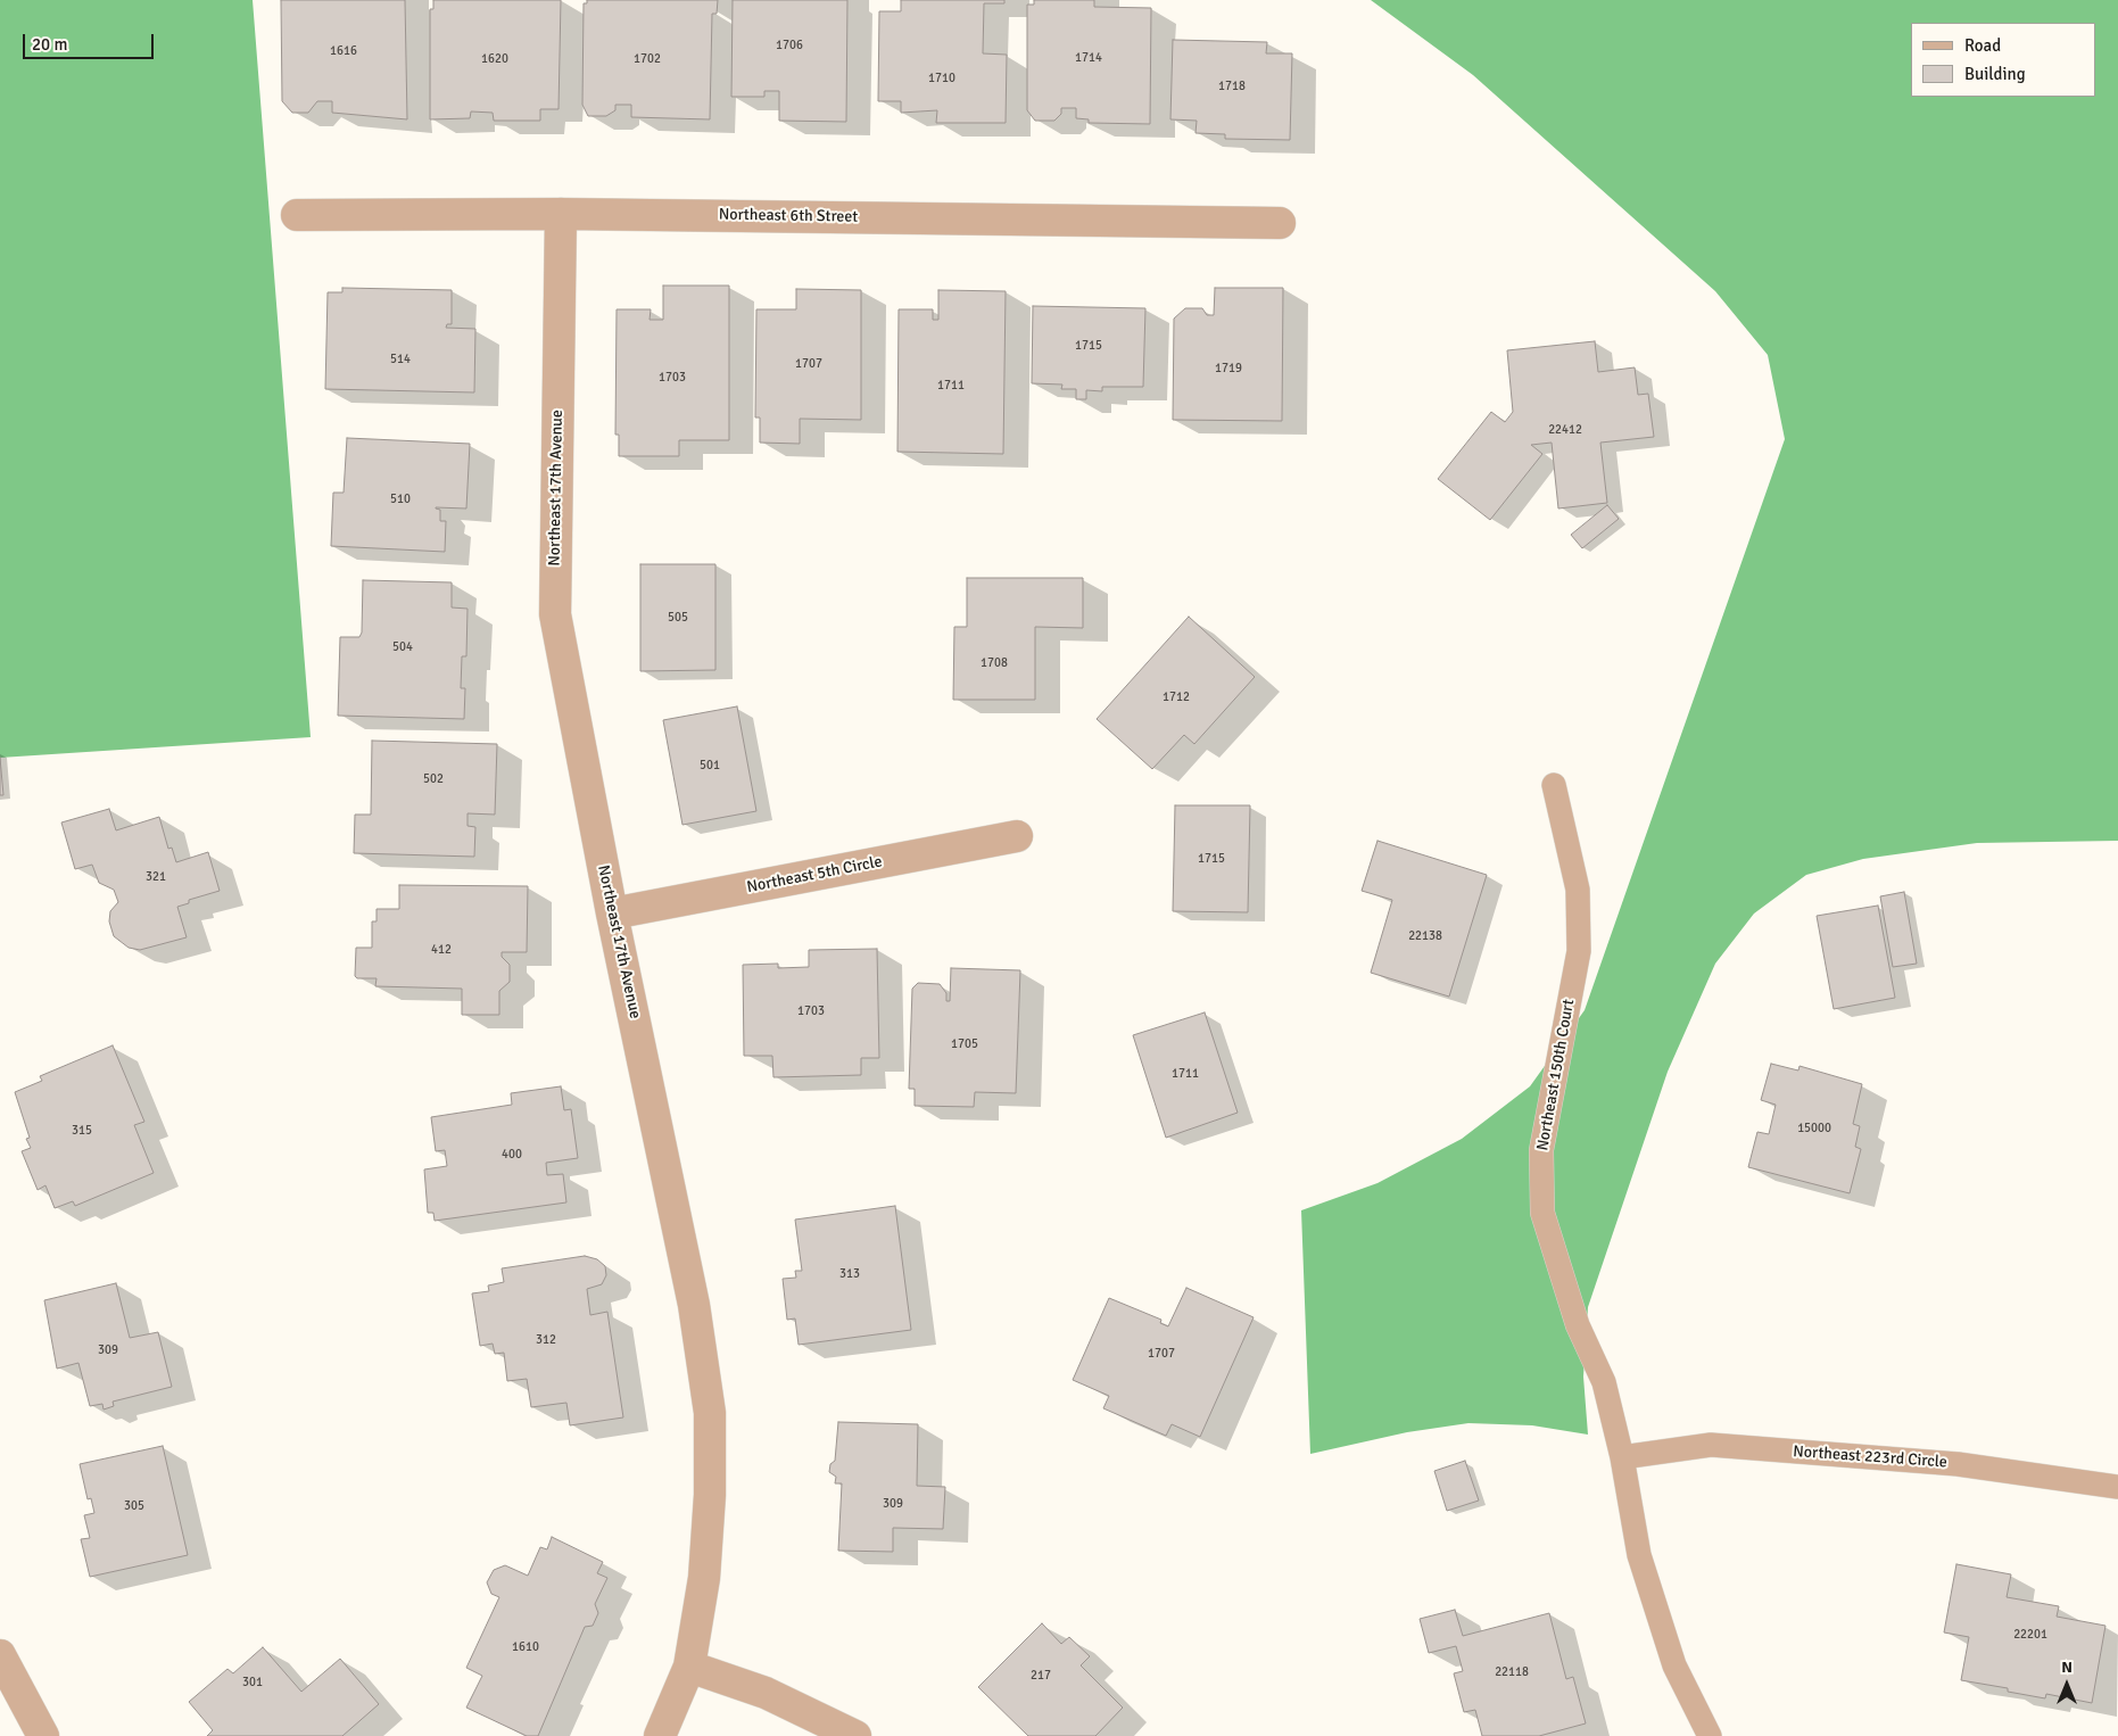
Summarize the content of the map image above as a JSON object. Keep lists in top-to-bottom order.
{
  "streets": {
    "street": ["Northeast 6th Street", "Northeast 17th Avenue", "Northeast 5th Circle"],
    "lane": ["Northeast 150th Court", "Northeast 223rd Circle"]
  },
  "crossings": [
    ["Northeast 6th Street", "Northeast 17th Avenue"],
    ["Northeast 17th Avenue", "Northeast 5th Circle"],
    ["Northeast 150th Court", "Northeast 223rd Circle"]
  ],
  "house_numbers": [
    "1706",
    "1616",
    "1714",
    "1620",
    "1702",
    "1710",
    "1718",
    "1715",
    "514",
    "1707",
    "1719",
    "1703",
    "1711",
    "22412",
    "510",
    "505",
    "504",
    "1708",
    "1712",
    "501",
    "502",
    "1715",
    "321",
    "22138",
    "412",
    "1703",
    "1705",
    "1711",
    "15000",
    "315",
    "400",
    "313",
    "312",
    "309",
    "1707",
    "309",
    "305",
    "22201",
    "1610",
    "22118",
    "217",
    "301"
  ],
  "legend": ["Road", "Building"],
  "scale_bar": "20 m",
  "north": "top"
}
